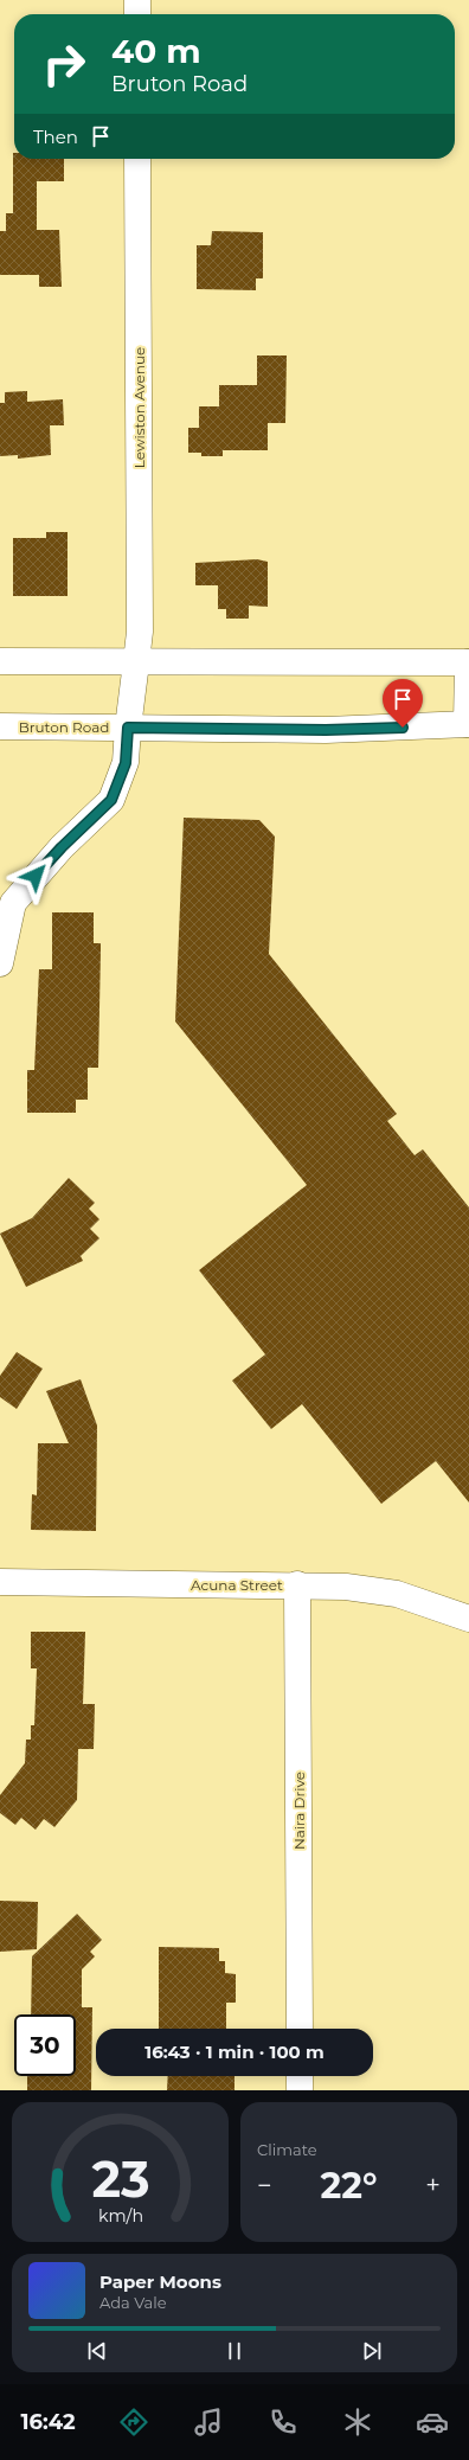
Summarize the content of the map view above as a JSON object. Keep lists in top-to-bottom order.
{
  "streets": {
    "street": [
      "Lewiston Avenue",
      "Bruton Road",
      "Acuna Street",
      "Naira Drive"
    ]
  },
  "crossings": [
    ["Lewiston Avenue", "Bruton Road"],
    ["Acuna Street", "Naira Drive"]
  ],
  "page": {
    "turn": ["40 m", "Bruton Road"],
    "then": "Then",
    "limit": "30",
    "trip": "16:43 · 1 min · 100 m",
    "tile": "Climate",
    "heat": ["−", "22°", "+"],
    "song": ["Paper Moons", "Ada Vale"],
    "tabs": "16:42",
    "gauge": ["23", "km/h"]
  }
}
